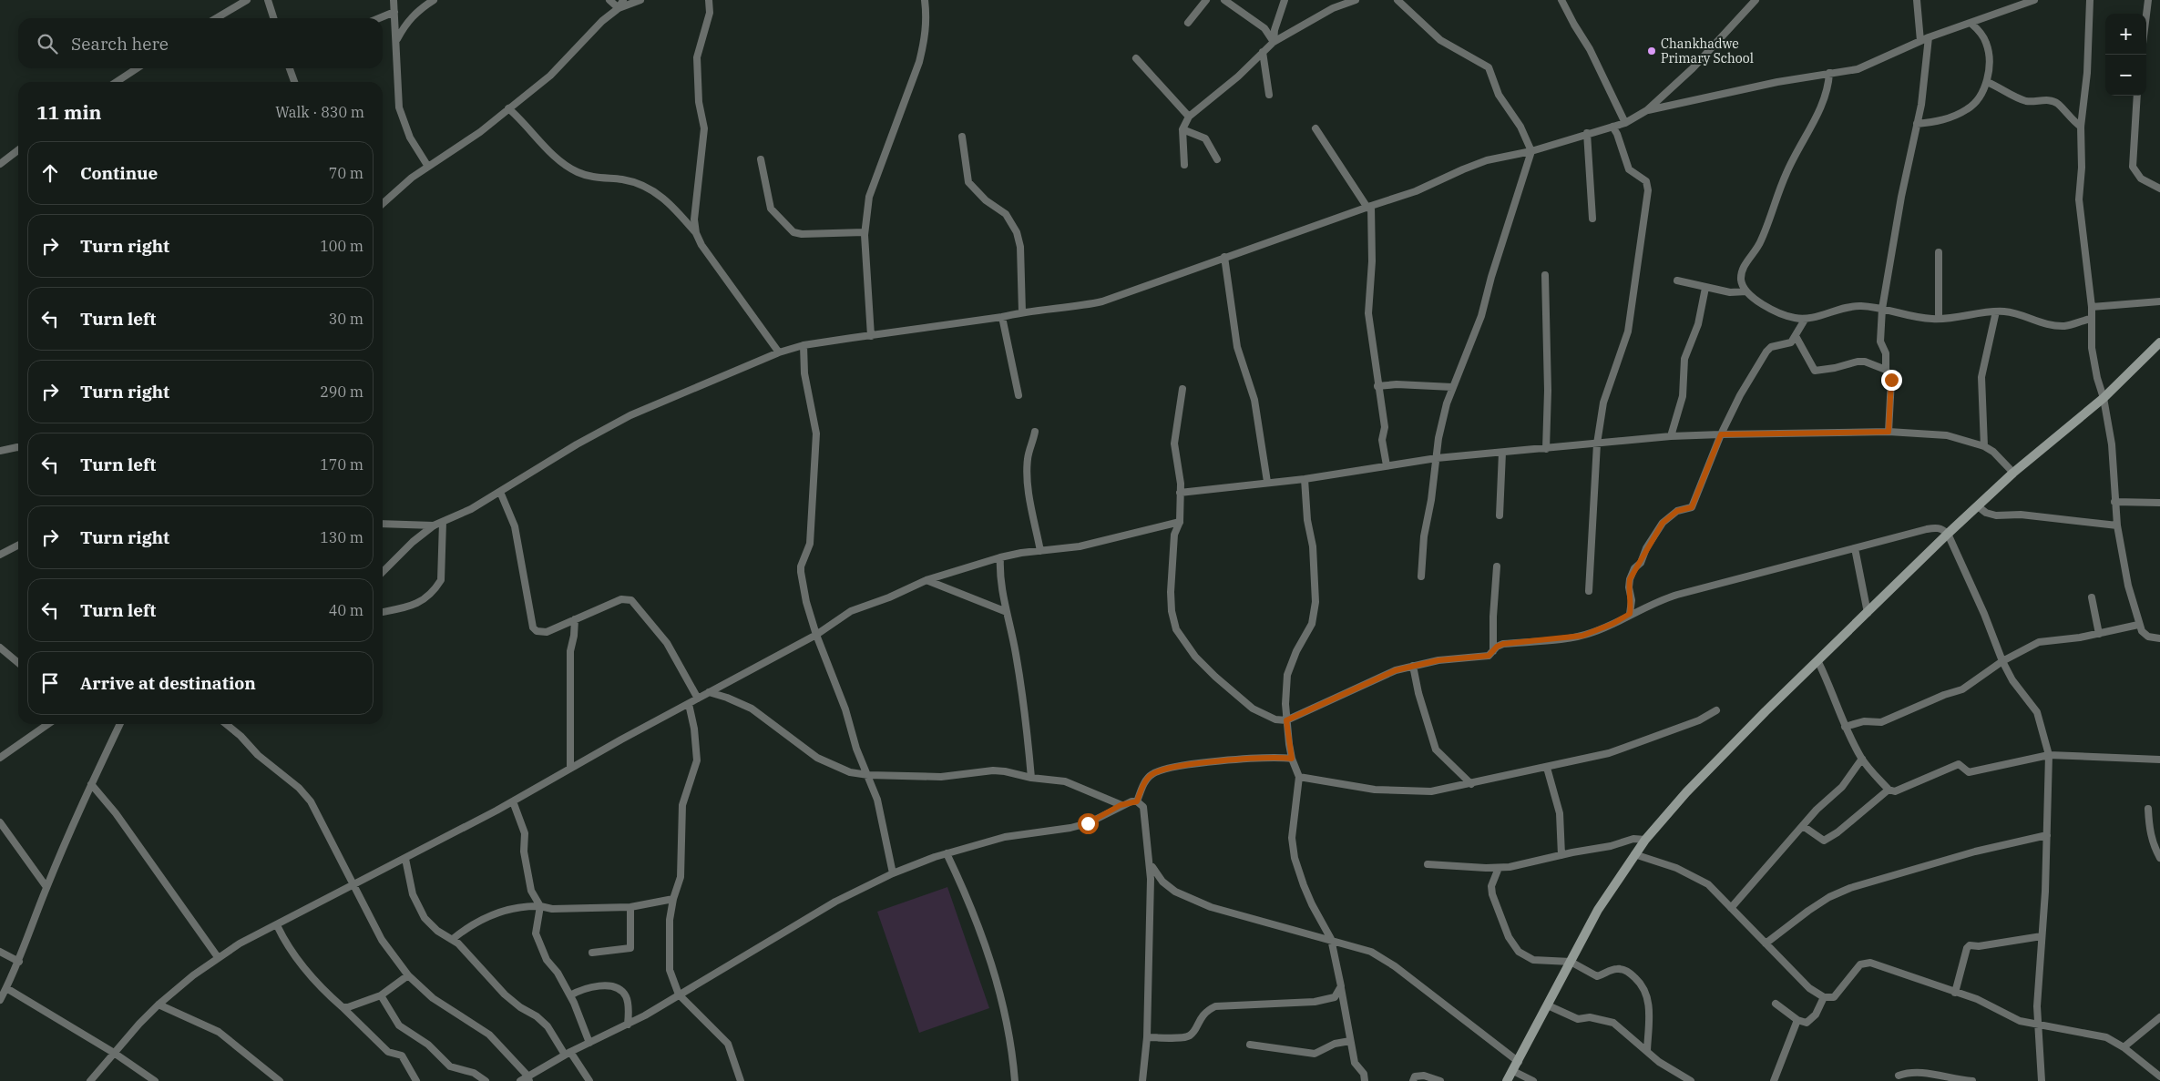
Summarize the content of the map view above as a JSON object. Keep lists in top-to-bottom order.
{
  "places": ["Chankhadwe Primary School"],
  "page": {
    "map_buttons": ["+", "−"],
    "search": "Search here",
    "heading": ["11 min", "Walk · 830 m"],
    "list": [
      ["Continue", "70 m"],
      ["Turn right", "100 m"],
      ["Turn left", "30 m"],
      ["Turn right", "290 m"],
      ["Turn left", "170 m"],
      ["Turn right", "130 m"],
      ["Turn left", "40 m"],
      "Arrive at destination"
    ]
  }
}
